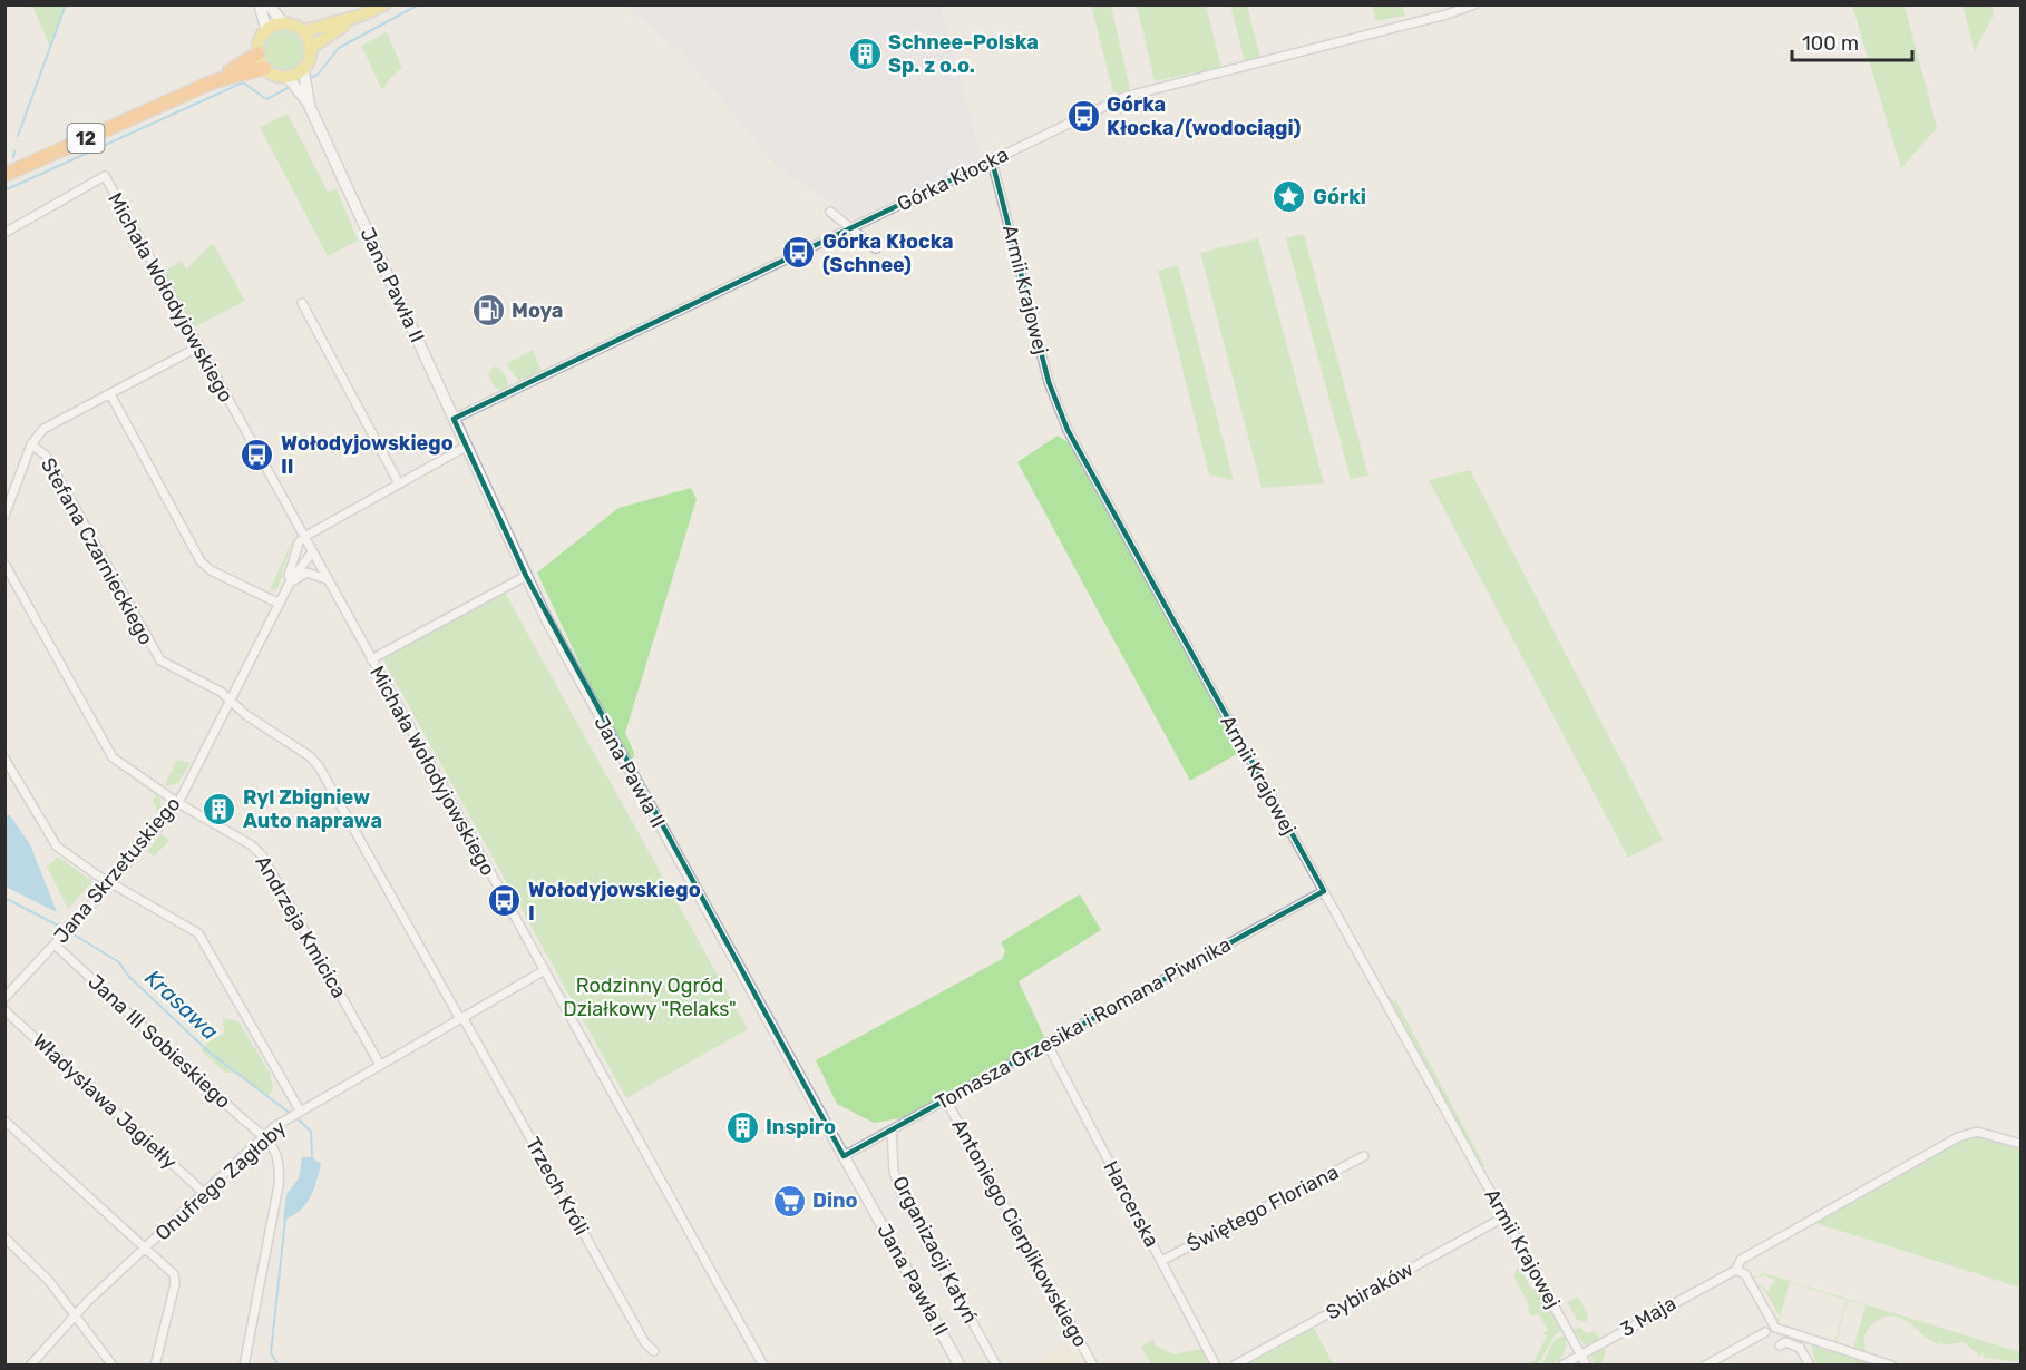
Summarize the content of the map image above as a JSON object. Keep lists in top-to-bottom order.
{
  "streets": {
    "highway": ["12"],
    "main road": ["Jana Pawła II"],
    "street": [
      "Górka Kłocka",
      "Armii Krajowej",
      "Michała Wołodyjowskiego",
      "Stefana Czarnieckiego",
      "Jana Skrzetuskiego",
      "Andrzeja Kmicica",
      "Tomasza Grzesika i Romana Piwnika",
      "Jana III Sobieskiego",
      "Władysława Jagiełły",
      "Onufrego Zagłoby",
      "Trzech Króli",
      "Harcerska",
      "Świętego Floriana",
      "Antoniego Cierplikowskiego",
      "Organizacji Katyń",
      "Sybiraków",
      "3 Maja"
    ]
  },
  "crossings": [
    ["12", "Jana Pawła II"],
    ["Górka Kłocka", "Jana Pawła II"],
    ["Górka Kłocka", "Armii Krajowej"],
    ["Jana Pawła II", "Tomasza Grzesika i Romana Piwnika"],
    ["Armii Krajowej", "Tomasza Grzesika i Romana Piwnika"],
    ["Armii Krajowej", "Sybiraków"],
    ["Armii Krajowej", "3 Maja"],
    ["Michała Wołodyjowskiego", "Jana Skrzetuskiego"],
    ["Michała Wołodyjowskiego", "Onufrego Zagłoby"],
    ["Stefana Czarnieckiego", "Jana Skrzetuskiego"],
    ["Stefana Czarnieckiego", "Onufrego Zagłoby"],
    ["Stefana Czarnieckiego", "Trzech Króli"],
    ["Jana Skrzetuskiego", "Andrzeja Kmicica"],
    ["Jana Skrzetuskiego", "Jana III Sobieskiego"],
    ["Andrzeja Kmicica", "Onufrego Zagłoby"],
    ["Tomasza Grzesika i Romana Piwnika", "Harcerska"],
    ["Tomasza Grzesika i Romana Piwnika", "Antoniego Cierplikowskiego"],
    ["Tomasza Grzesika i Romana Piwnika", "Organizacji Katyń"],
    ["Jana III Sobieskiego", "Onufrego Zagłoby"],
    ["Władysława Jagiełły", "Onufrego Zagłoby"],
    ["Onufrego Zagłoby", "Trzech Króli"],
    ["Harcerska", "Świętego Floriana"]
  ],
  "water": ["Krasawa"],
  "parks": ["Rodzinny Ogród Działkowy \"Relaks\""],
  "places": {
    "building": ["Schnee-Polska Sp. z o.o.", "Ryl Zbigniew Auto naprawa", "Inspiro"],
    "bus stop": [
      "Górka Kłocka/(wodociągi)",
      "Górka Kłocka (Schnee)",
      "Wołodyjowskiego II",
      "Wołodyjowskiego I"
    ],
    "place": ["Górki"],
    "fuel station": ["Moya"],
    "supermarket": ["Dino"]
  },
  "scale_bar": "100 m"
}
